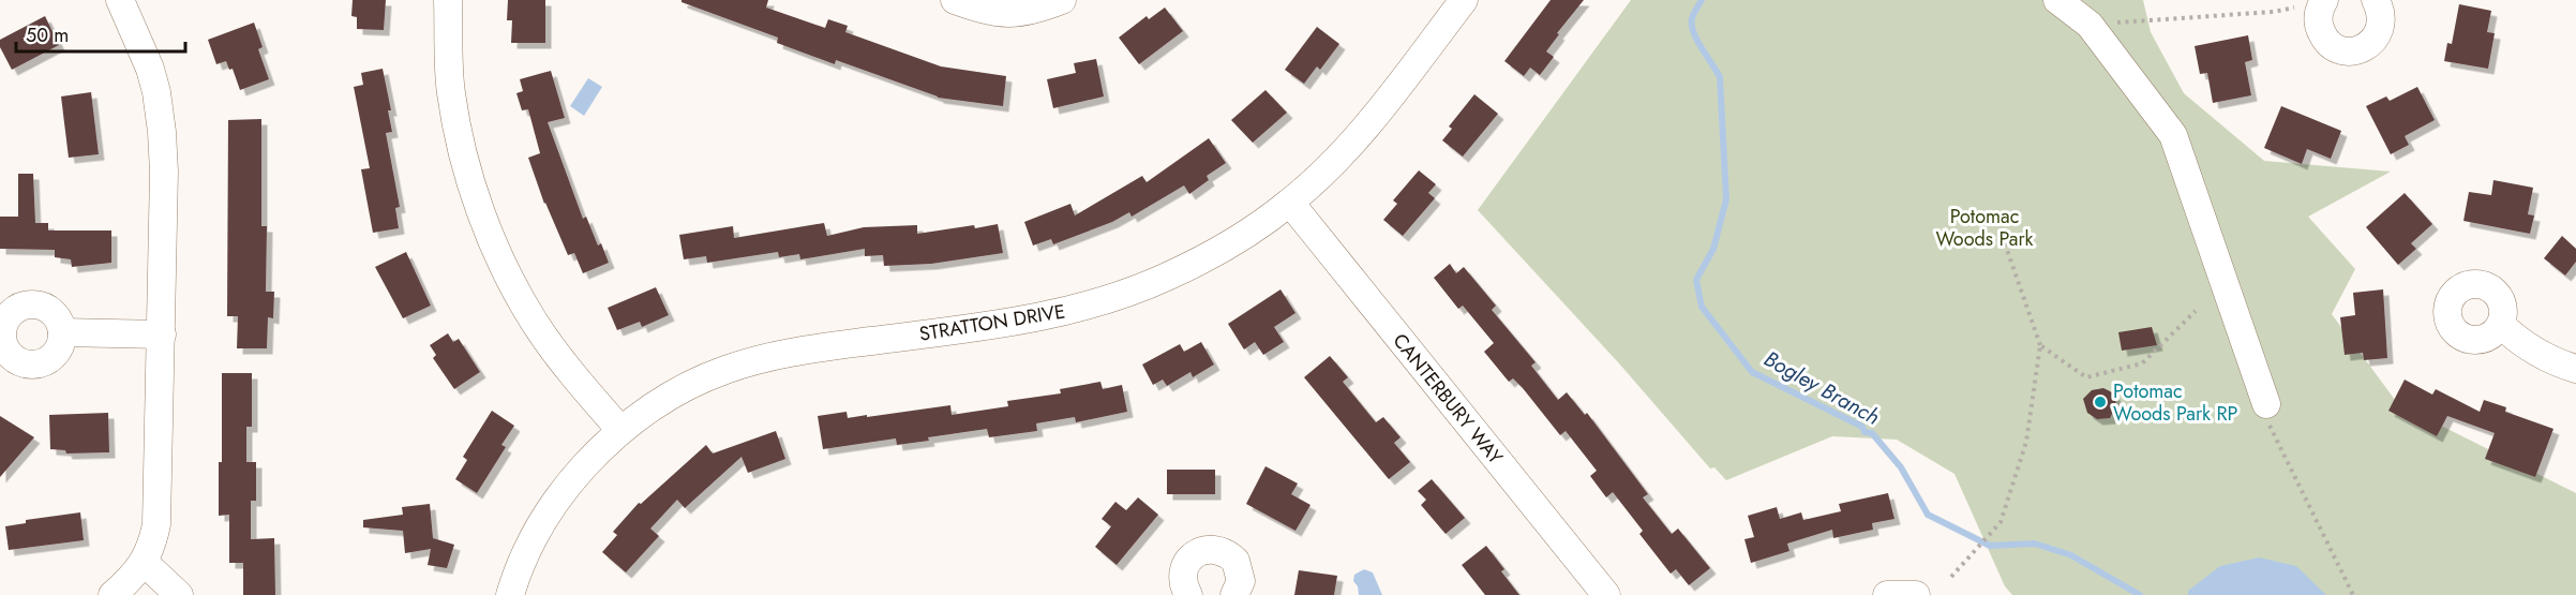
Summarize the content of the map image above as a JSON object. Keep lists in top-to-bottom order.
{
  "streets": {
    "street": ["STRATTON DRIVE", "CANTERBURY WAY"]
  },
  "crossings": [
    ["STRATTON DRIVE", "CANTERBURY WAY"]
  ],
  "water": ["Bogley Branch"],
  "parks": ["Potomac Woods Park"],
  "places": ["Potomac Woods Park RP"],
  "scale_bar": "50 m"
}
